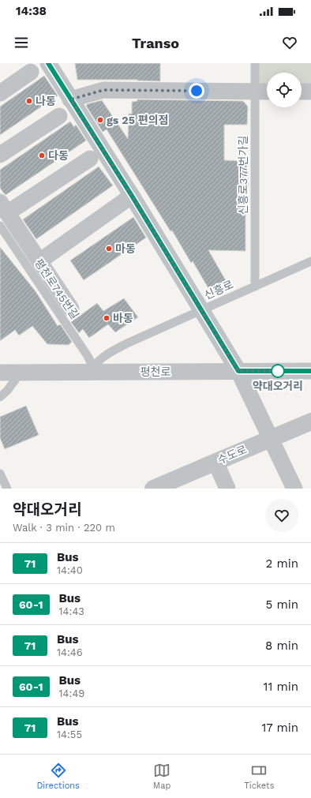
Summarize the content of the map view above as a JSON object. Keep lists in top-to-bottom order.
{
  "streets": {
    "street": ["평천로", "수도로"],
    "lane": ["신흥로377번가길", "평천로745번길", "신흥로"]
  },
  "crossings": [
    ["신흥로377번가길", "신흥로"],
    ["평천로745번길", "신흥로"],
    ["평천로745번길", "평천로"],
    ["신흥로", "평천로"]
  ],
  "places": [
    "나동",
    "gs 25 편의점",
    "다동",
    "마동",
    "바동",
    "약대오거리"
  ],
  "lines": ["bus line 71"],
  "page": {
    "status": "14:38",
    "header": "Transo",
    "heading": ["약대오거리", "Walk · 3 min · 220 m"],
    "list": [
      {
        "mark": "71",
        "name": "Bus",
        "note": "14:40",
        "value": "2 min"
      },
      {
        "mark": "60-1",
        "name": "Bus",
        "note": "14:43",
        "value": "5 min"
      },
      {
        "mark": "71",
        "name": "Bus",
        "note": "14:46",
        "value": "8 min"
      },
      {
        "mark": "60-1",
        "name": "Bus",
        "note": "14:49",
        "value": "11 min"
      },
      {
        "mark": "71",
        "name": "Bus",
        "note": "14:55",
        "value": "17 min"
      }
    ],
    "tabs": ["Directions", "Map", "Tickets"]
  }
}
